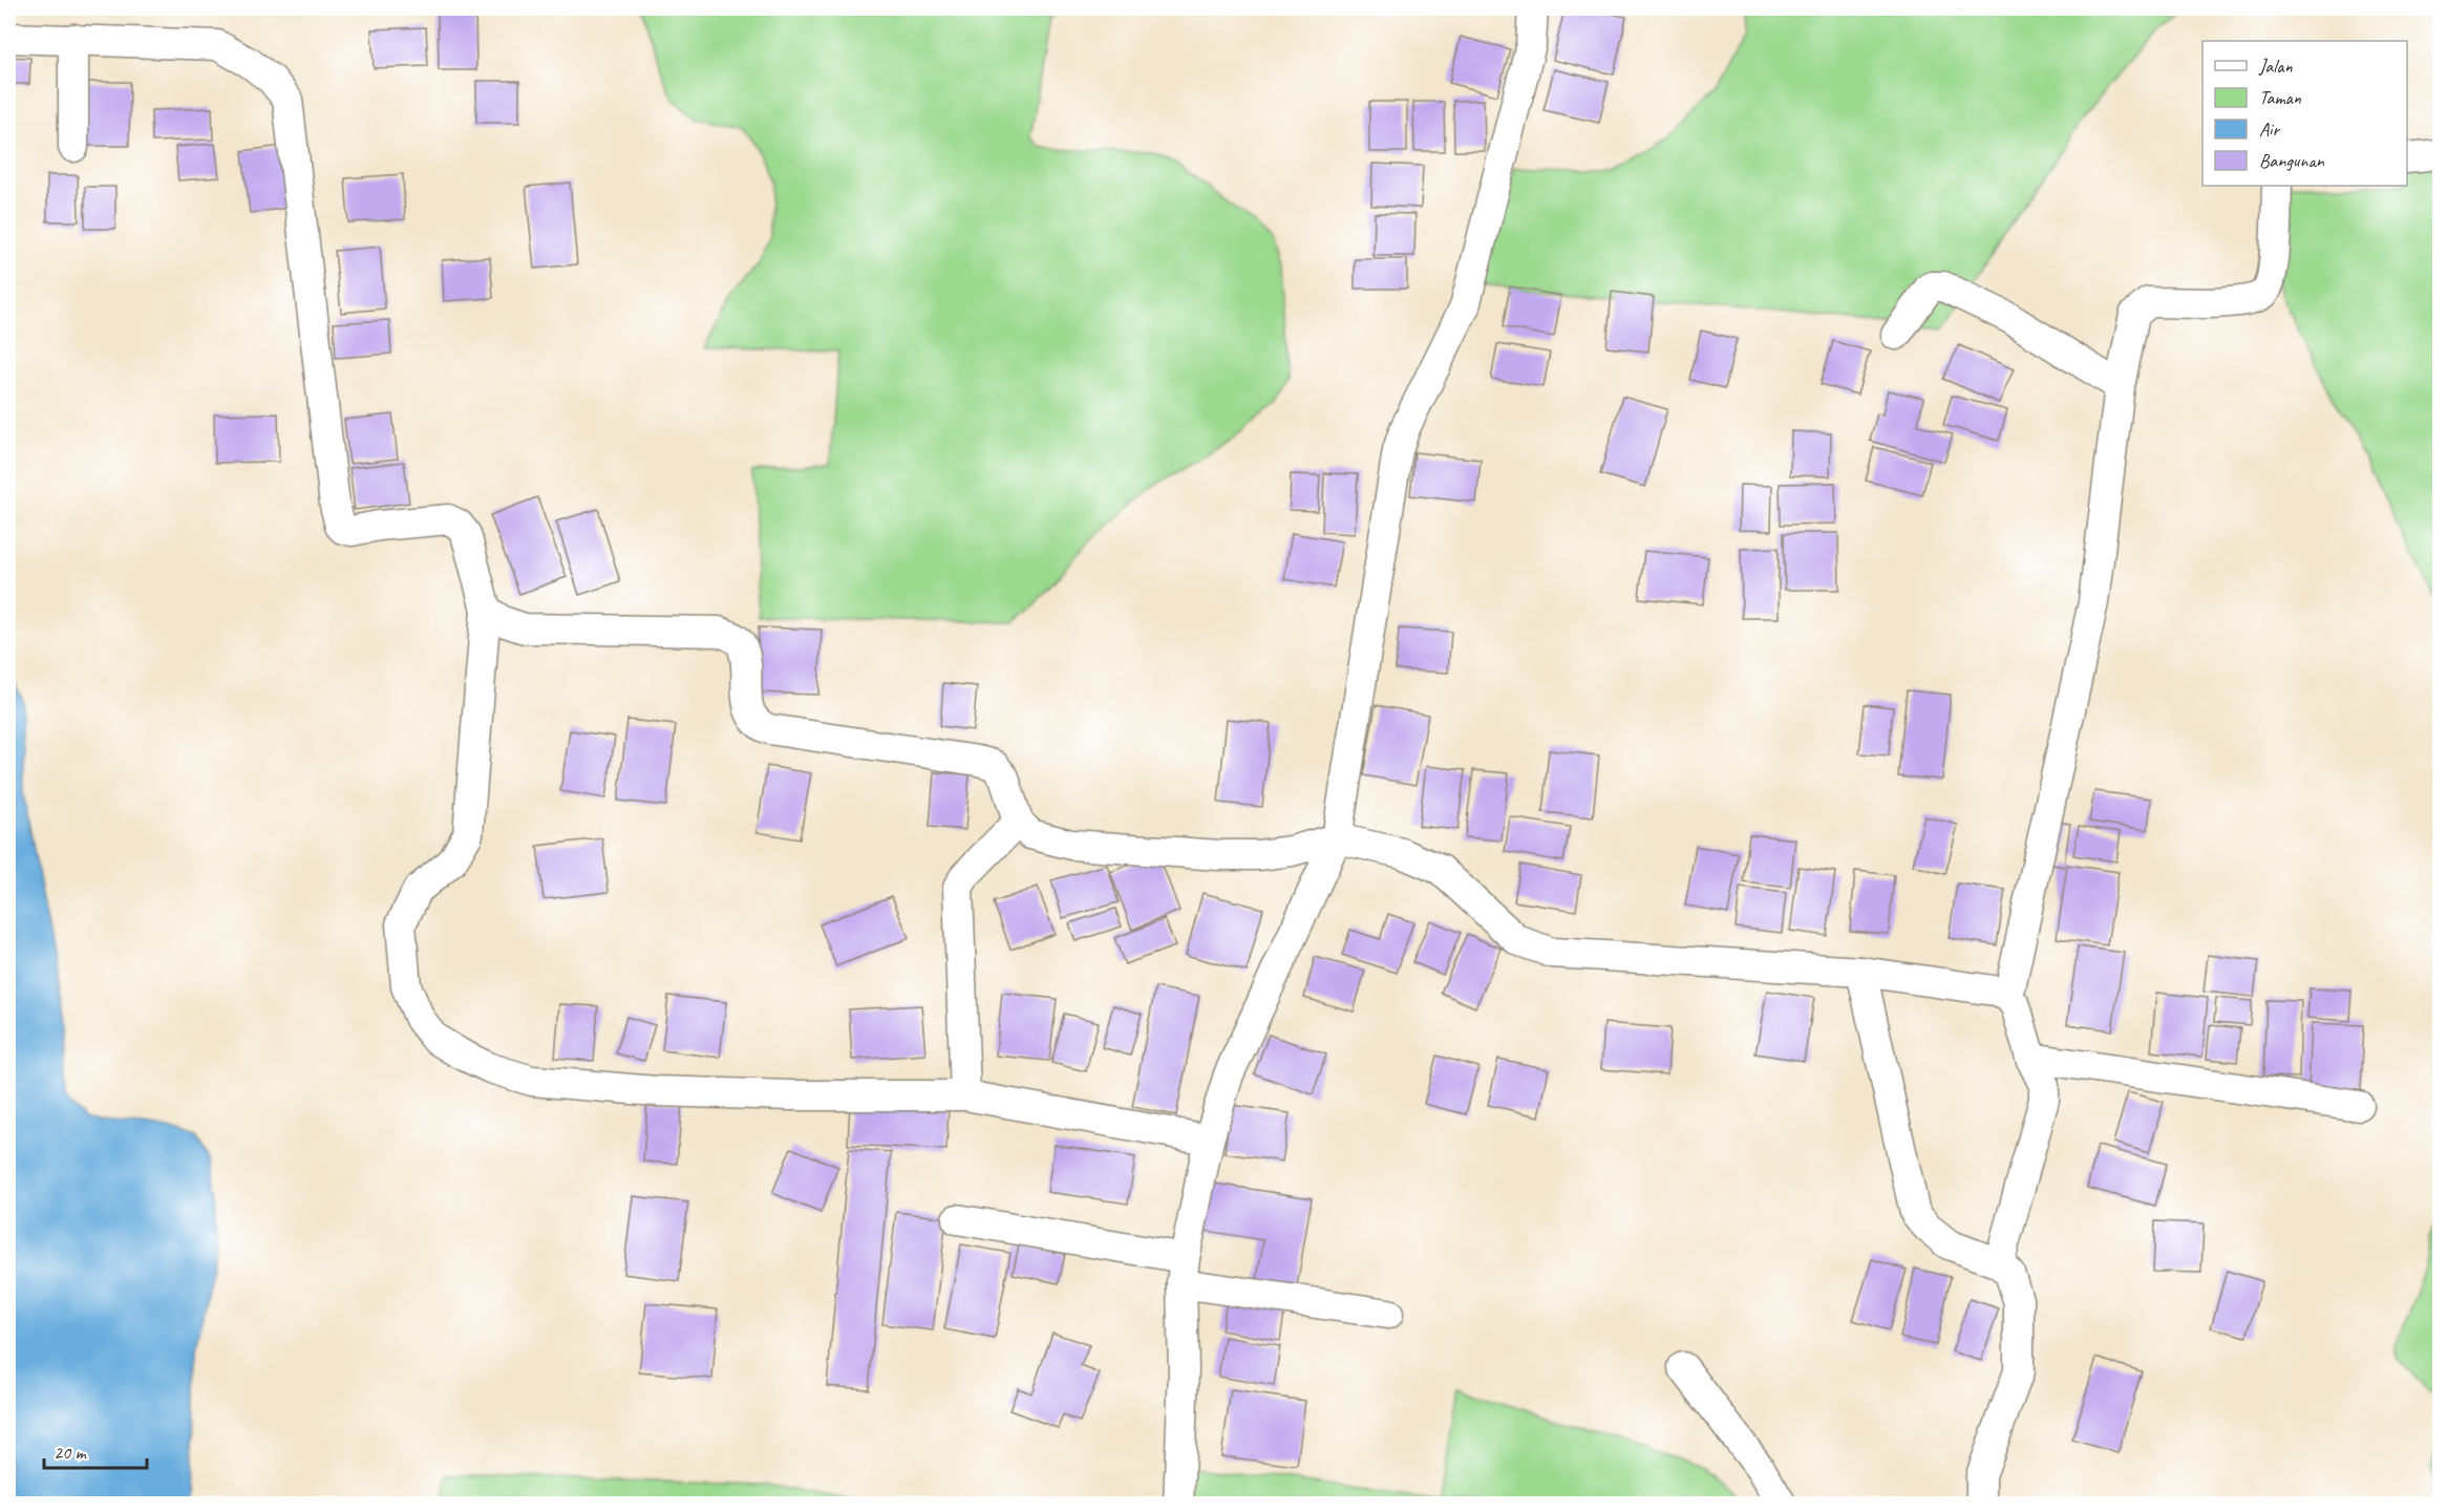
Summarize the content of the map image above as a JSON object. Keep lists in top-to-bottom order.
{
  "legend": [
    "Jalan",
    "Taman",
    "Air",
    "Bangunan"
  ],
  "scale_bar": "20 m"
}
